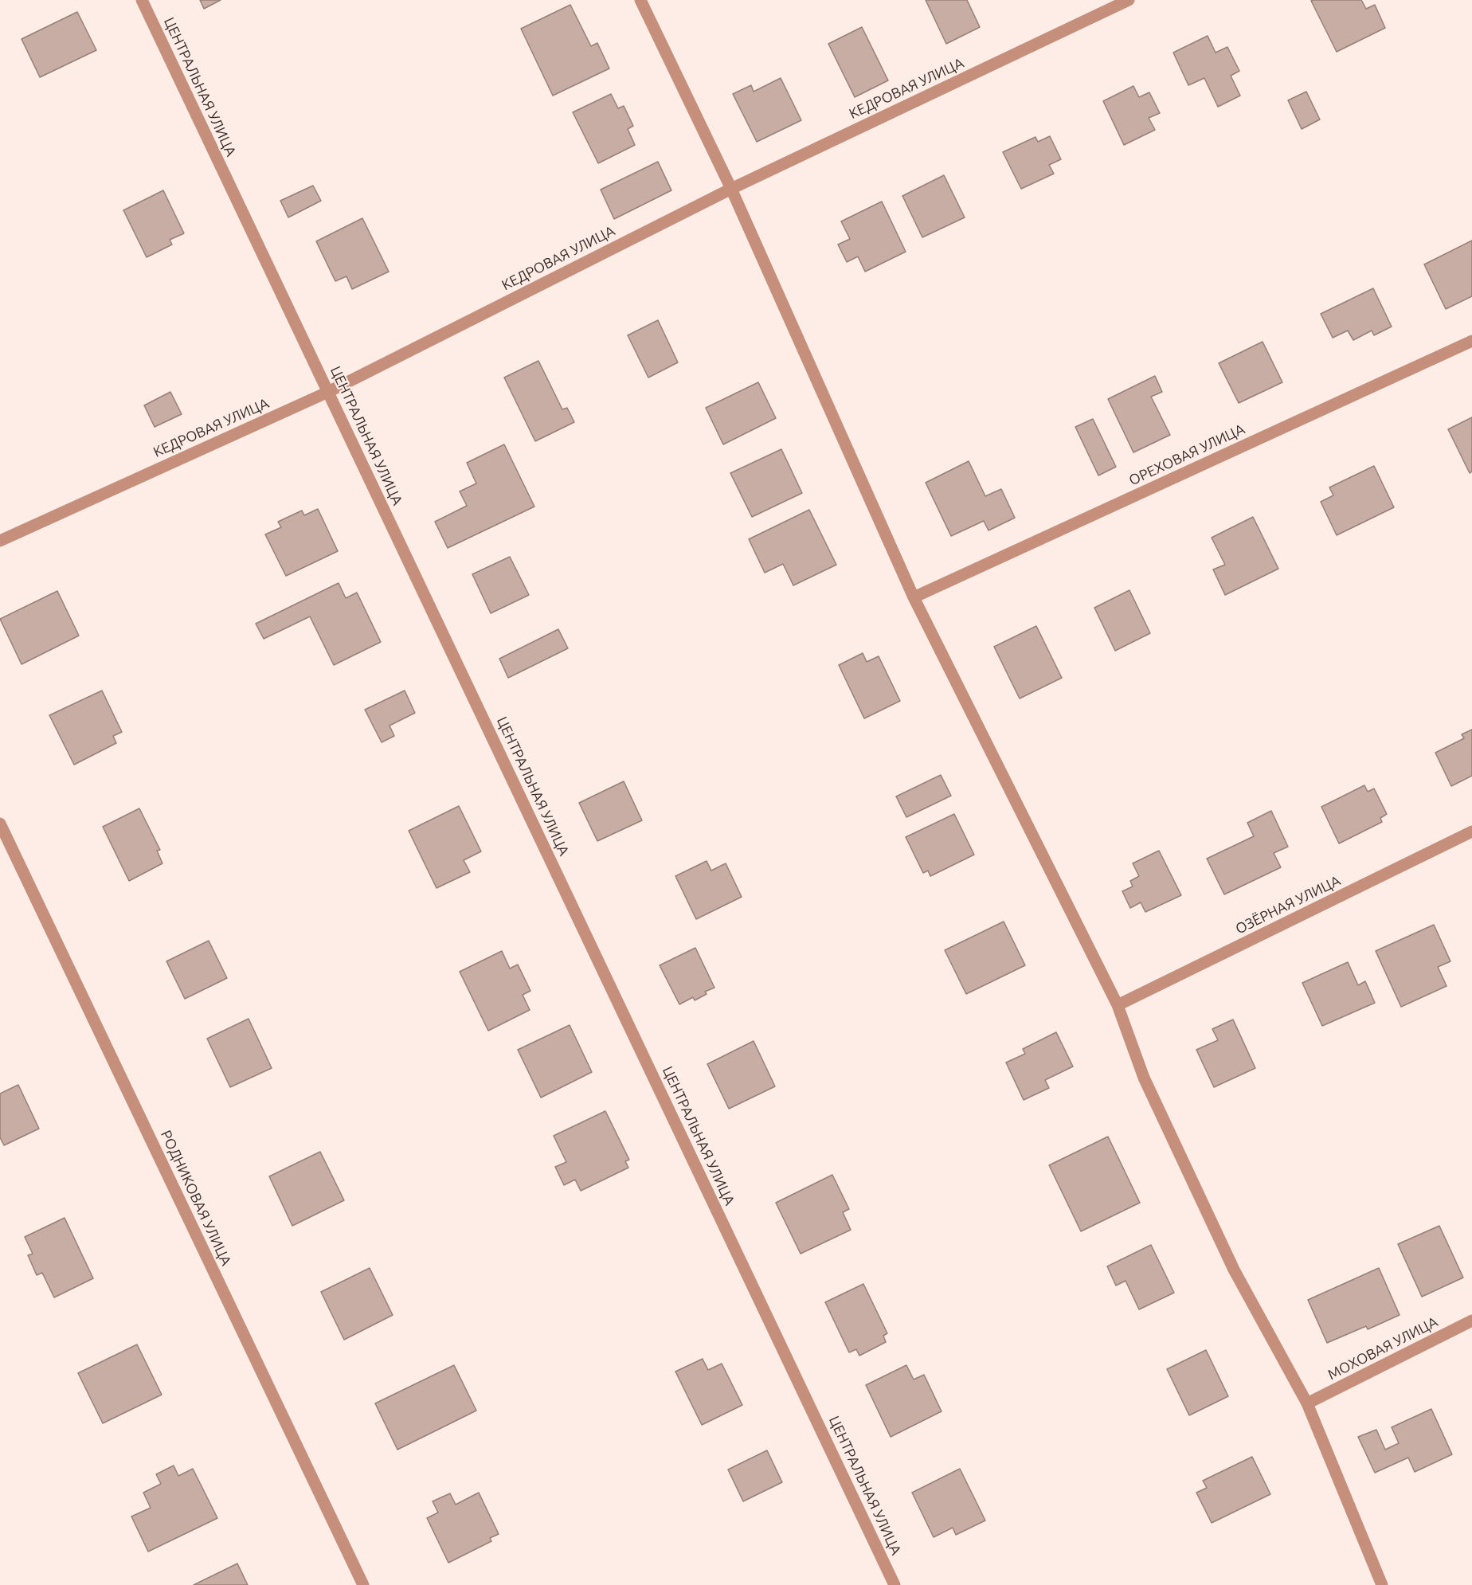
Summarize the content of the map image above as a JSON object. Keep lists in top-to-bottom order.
{
  "streets": {
    "street": [
      "ЦЕНТРАЛЬНАЯ УЛИЦА",
      "КЕДРОВАЯ УЛИЦА",
      "ОРЕХОВАЯ УЛИЦА",
      "ОЗЁРНАЯ УЛИЦА",
      "РОДНИКОВАЯ УЛИЦА",
      "МОХОВАЯ УЛИЦА"
    ]
  },
  "crossings": [
    ["ЦЕНТРАЛЬНАЯ УЛИЦА", "КЕДРОВАЯ УЛИЦА"]
  ]
}
